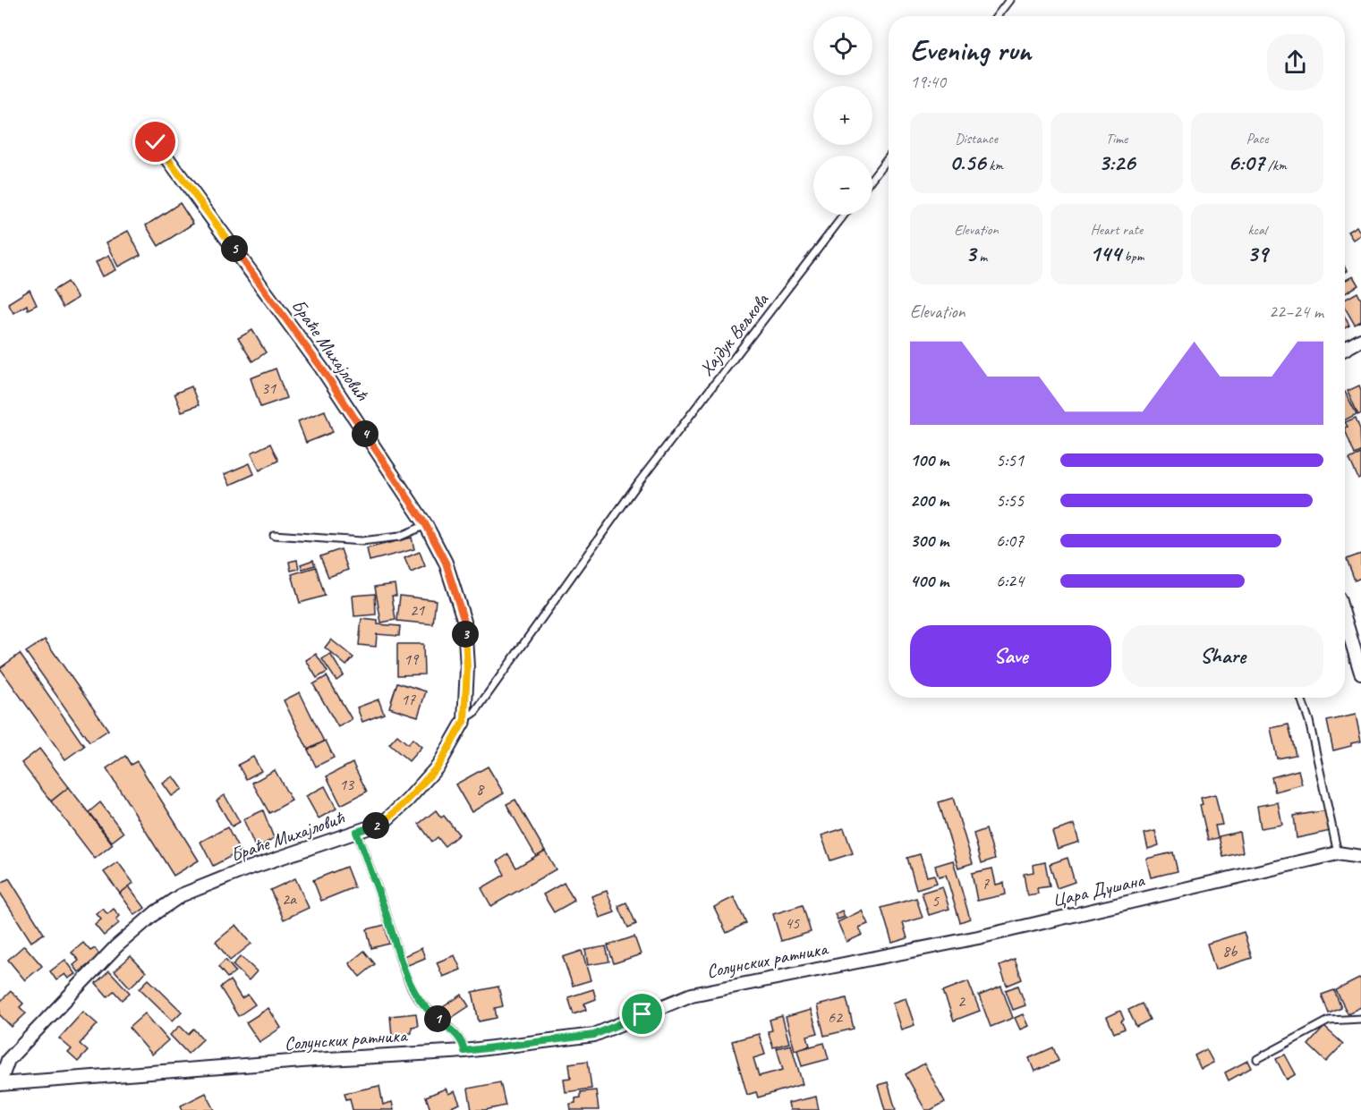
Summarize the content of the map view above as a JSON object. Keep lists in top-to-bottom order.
{
  "streets": {
    "street": ["Браће Михајловић", "Цара Душана", "Солунских ратника"],
    "lane": ["Хајдук Вељкова"]
  },
  "crossings": [
    ["Хајдук Вељкова", "Браће Михајловић"],
    ["Браће Михајловић", "Солунских ратника"],
    ["Цара Душана", "Солунских ратника"]
  ],
  "house_numbers": [
    "31",
    "21",
    "19",
    "17",
    "13",
    "8",
    "7",
    "2a",
    "5",
    "45",
    "8b",
    "2",
    "62"
  ],
  "page": {
    "map_buttons": ["+", "−"],
    "heading": ["Evening run", "19:40"],
    "stats": [
      ["Distance", "0.56 km"],
      ["Time", "3:26"],
      ["Pace", "6:07 /km"],
      ["Elevation", "3 m"],
      ["Heart rate", "144 bpm"],
      ["kcal", "39"]
    ],
    "pins": [
      "5",
      "4",
      "3",
      "2",
      "1"
    ],
    "chart": ["Elevation", "22–24 m"],
    "list": [
      {
        "name": "100 m",
        "note": "5:51"
      },
      {
        "name": "200 m",
        "note": "5:55"
      },
      {
        "name": "300 m",
        "note": "6:07"
      },
      {
        "name": "400 m",
        "note": "6:24"
      }
    ],
    "buttons": ["Save", "Share"]
  }
}
